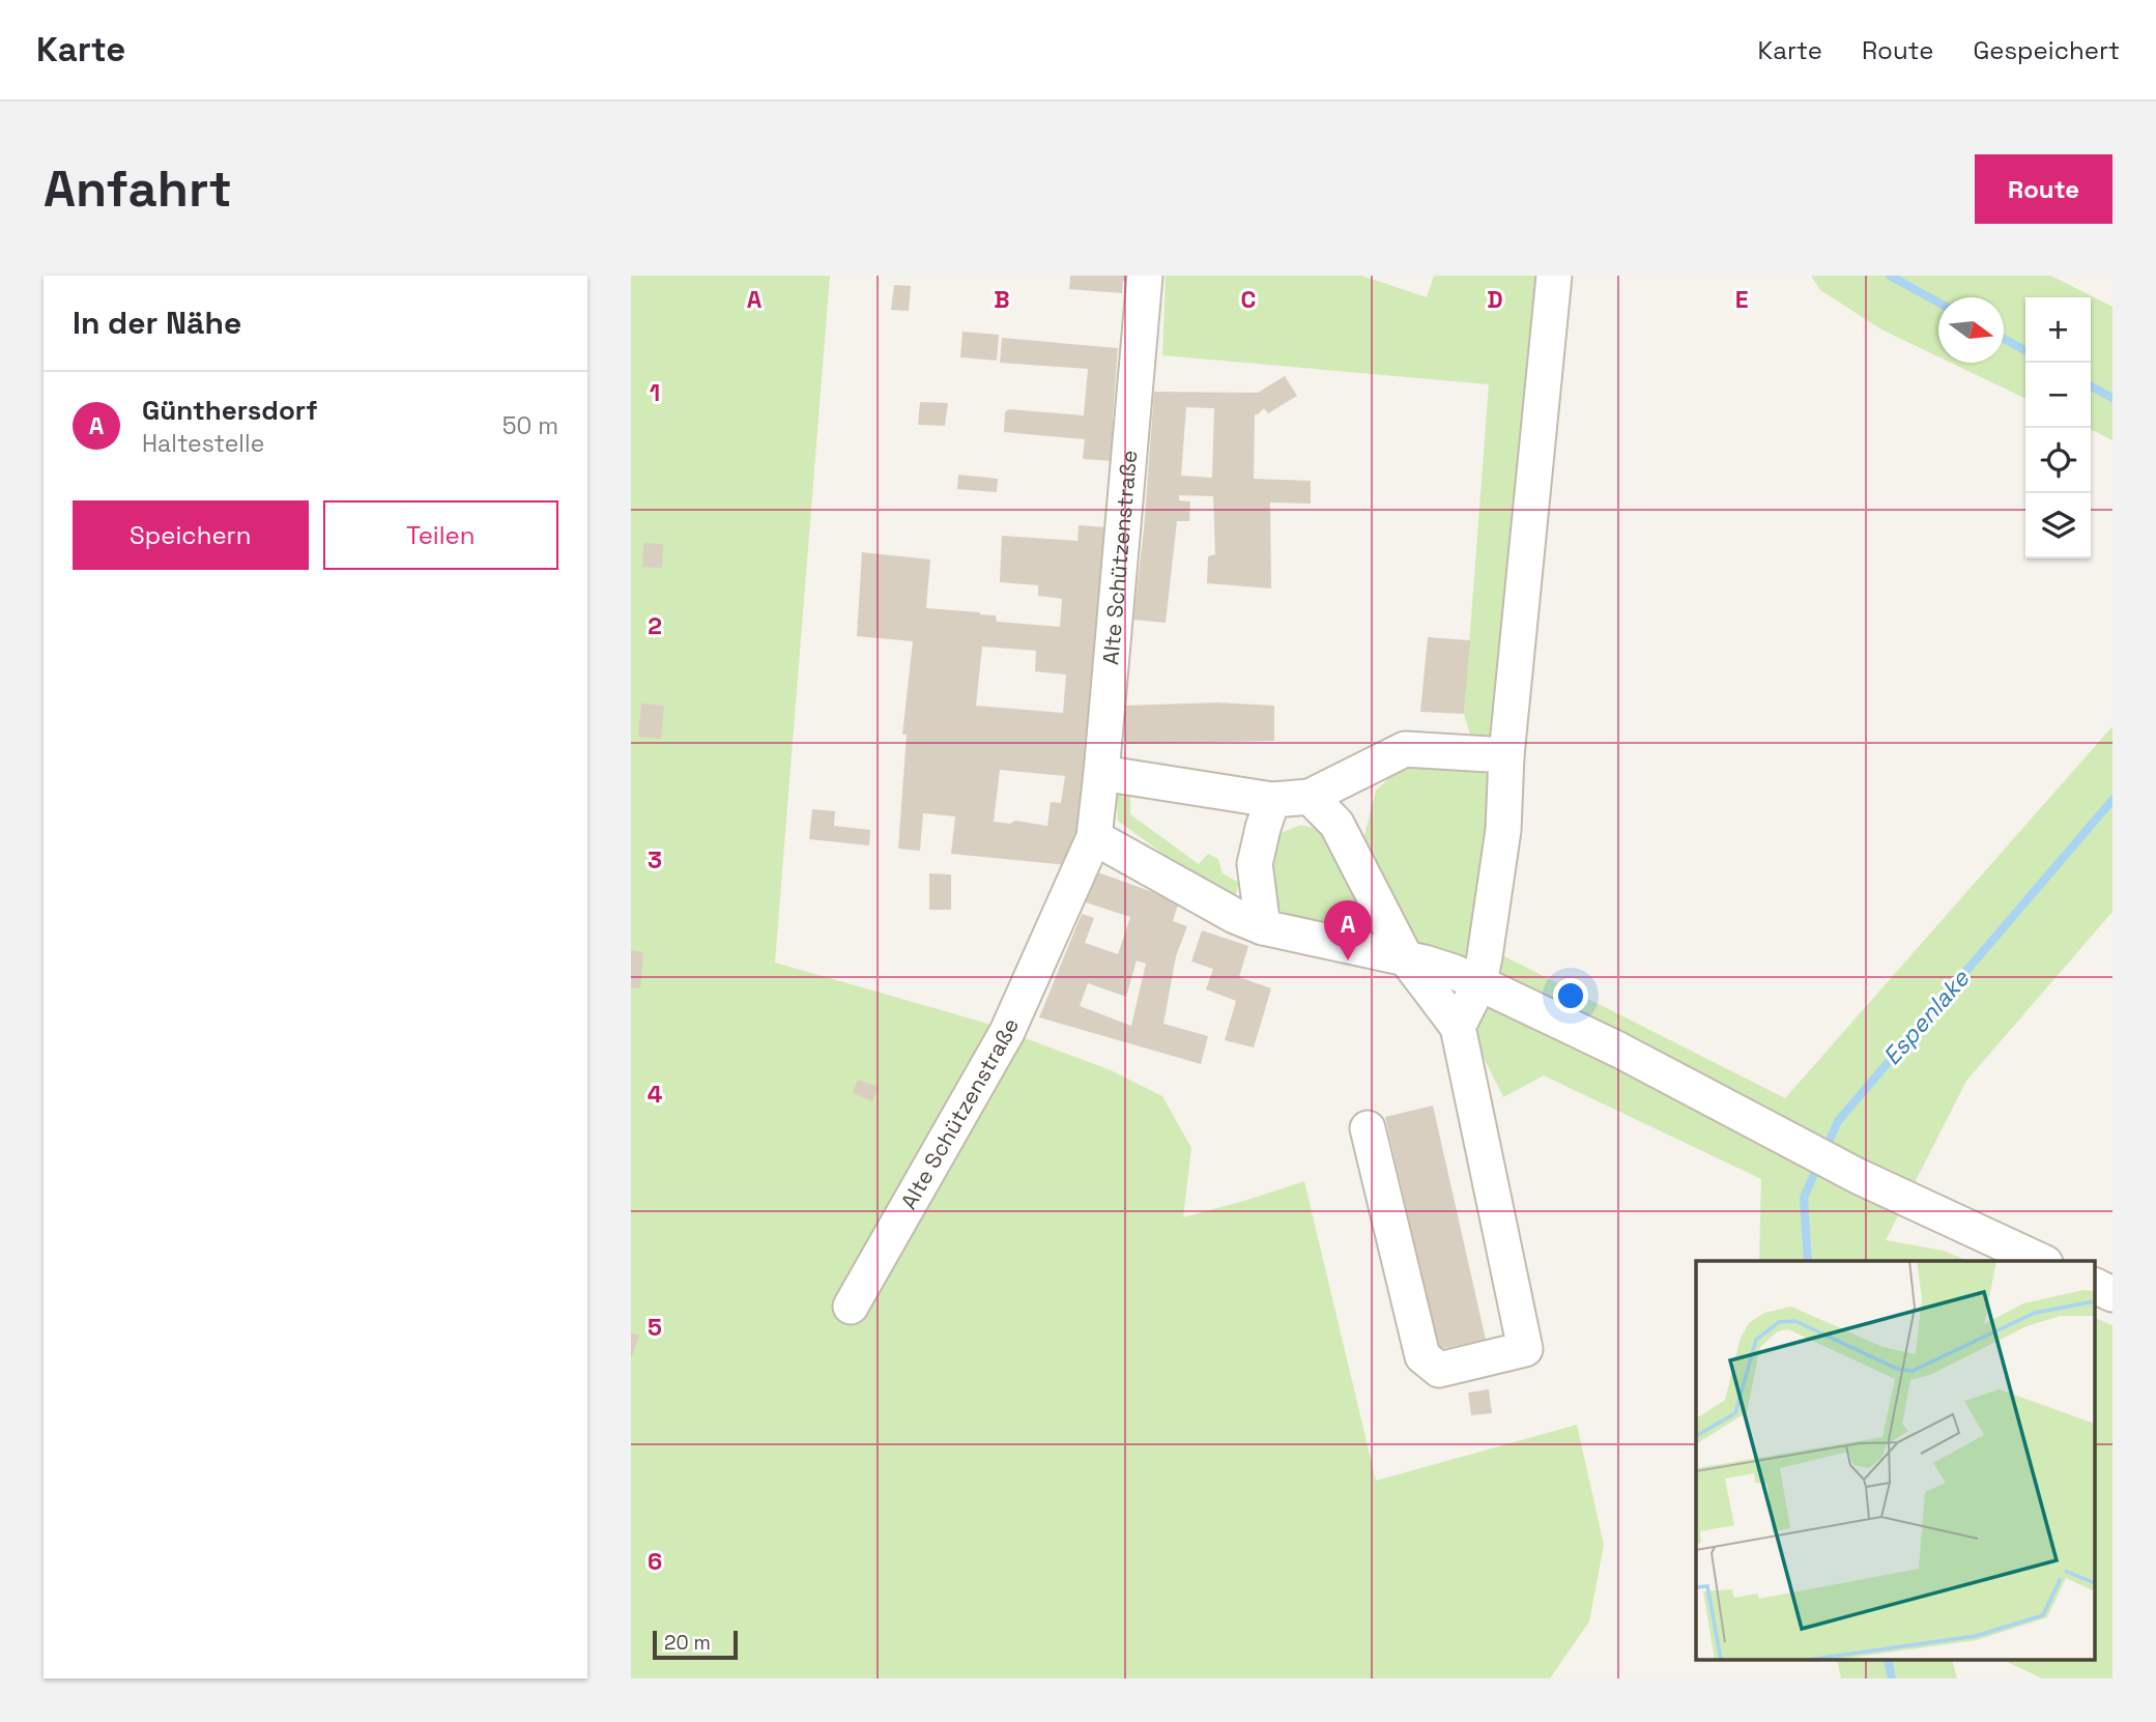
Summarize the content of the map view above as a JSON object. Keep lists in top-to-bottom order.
{
  "streets": {
    "street": ["Alte Schützenstraße"]
  },
  "water": ["Espenlake"],
  "scale_bar": "20 m",
  "north": "right",
  "page": {
    "header": "Karte",
    "nav": ["Karte", "Route", "Gespeichert"],
    "buttons": [
      "Route",
      ["Speichern", "Teilen"]
    ],
    "title": "Anfahrt",
    "heading": "In der Nähe",
    "map_buttons": ["+", "−"],
    "list": [
      {
        "mark": "A",
        "name": "Günthersdorf",
        "note": "Haltestelle",
        "value": "50 m"
      }
    ],
    "pins": "A",
    "scale": "20 m"
  },
  "grid": {
    "columns": [
      "A",
      "B",
      "C",
      "D",
      "E"
    ],
    "rows": [
      "1",
      "2",
      "3",
      "4",
      "5",
      "6"
    ]
  }
}
